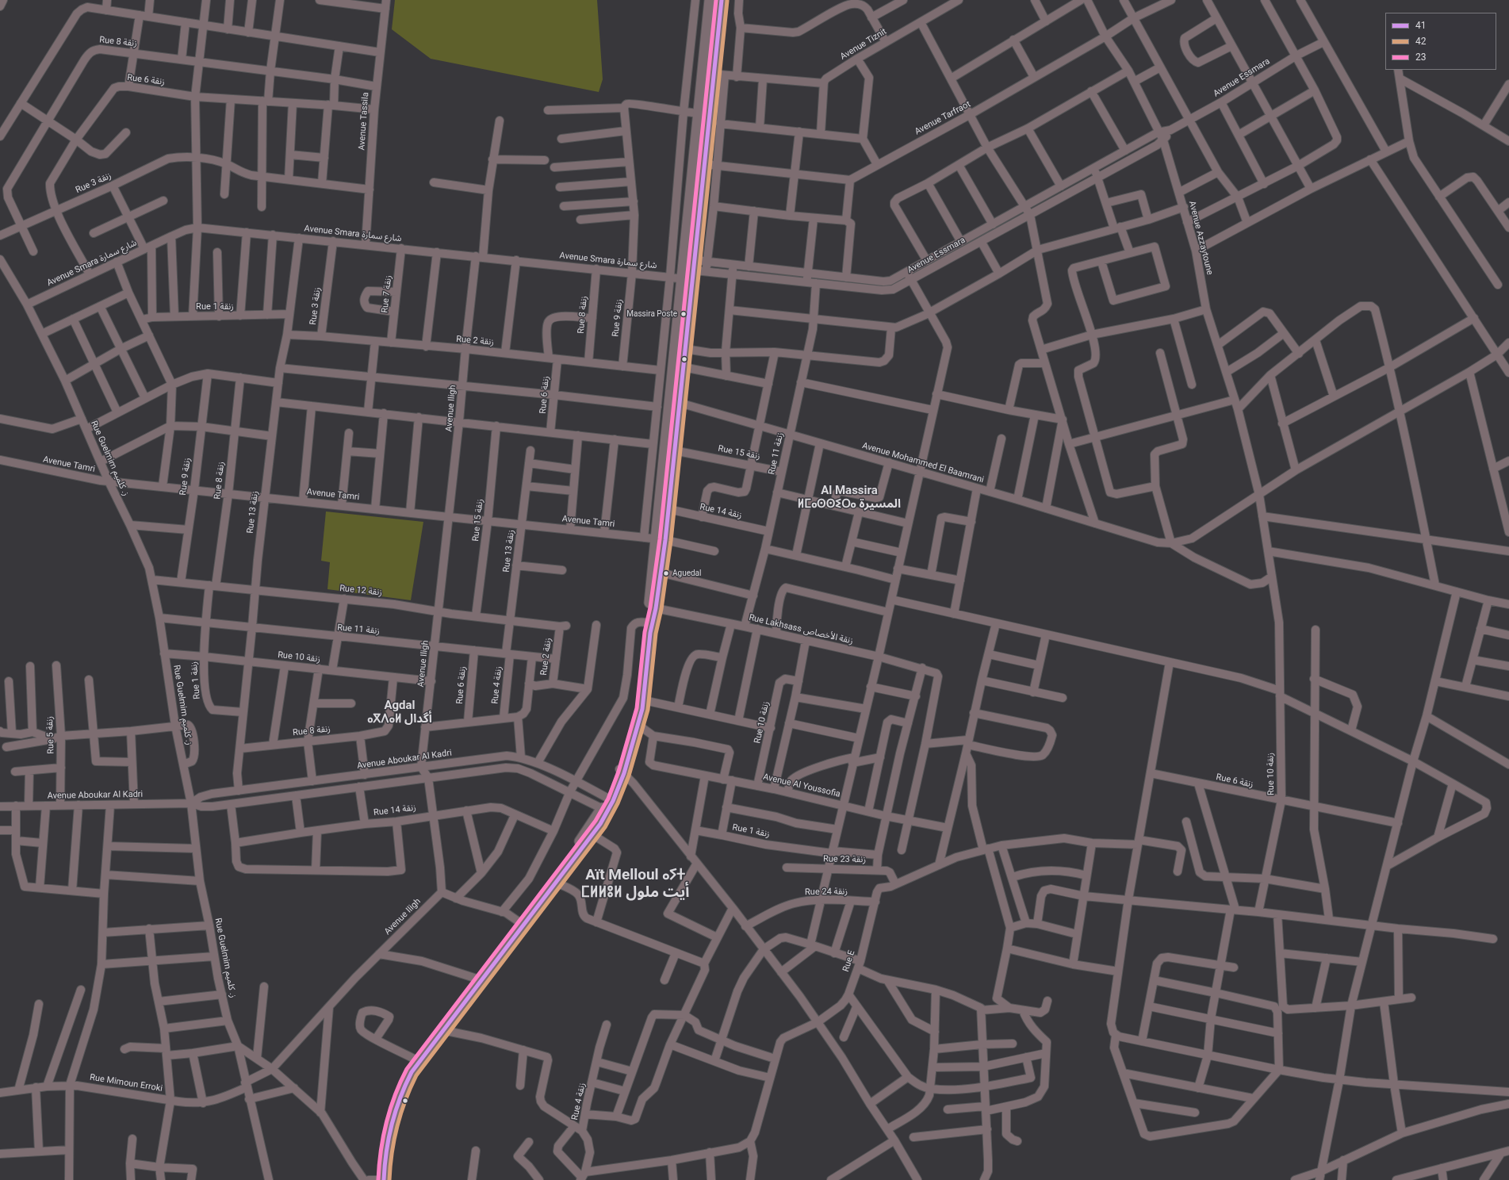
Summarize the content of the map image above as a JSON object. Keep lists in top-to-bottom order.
{
  "streets": {
    "street": [
      "Rue 8 زنقة",
      "Avenue Tiznit",
      "Avenue Essmara",
      "Rue 6 زنقة",
      "Avenue Tarfraot",
      "Avenue Tassila",
      "Rue 3 زنقة",
      "Avenue Smara شارع سمارة",
      "Avenue Azzaytoune",
      "Rue 7 زنقة",
      "Rue 1 زنقة",
      "Rue 9 زنقة",
      "Rue 2 زنقة",
      "Avenue Iligh",
      "Rue 15 زنقة",
      "Rue 11 زنقة",
      "Rue Guelmim ز. كلميم",
      "Avenue Mohammed El Baamrani",
      "Avenue Tamri",
      "Rue 14 زنقة",
      "Rue 13 زنقة",
      "Rue 12 زنقة",
      "Rue Lakhsass زنقة الأخصاص",
      "Rue 10 زنقة",
      "Rue 4 زنقة",
      "Rue 5 زنقة",
      "Avenue Aboukar Al Kadri",
      "Avenue Al Youssofia",
      "Rue 23 زنقة",
      "Rue 24 زنقة",
      "Rue E",
      "Rue Mimoun Erroki"
    ]
  },
  "crossings": [
    ["Rue 8 زنقة", "Avenue Tassila"],
    ["Rue 8 زنقة", "Rue 3 زنقة"],
    ["Rue 8 زنقة", "Avenue Smara شارع سمارة"],
    ["Rue 8 زنقة", "Rue 1 زنقة"],
    ["Rue 8 زنقة", "Rue 2 زنقة"],
    ["Rue 8 زنقة", "Rue 11 زنقة"],
    ["Rue 8 زنقة", "Avenue Tamri"],
    ["Rue 8 زنقة", "Rue 13 زنقة"],
    ["Rue 8 زنقة", "Rue 12 زنقة"],
    ["Rue 8 زنقة", "Rue 10 زنقة"],
    ["Avenue Essmara", "Avenue Smara شارع سمارة"],
    ["Avenue Essmara", "Avenue Azzaytoune"],
    ["Avenue Essmara", "Rue 11 زنقة"],
    ["Rue 6 زنقة", "Avenue Tassila"],
    ["Rue 6 زنقة", "Rue 3 زنقة"],
    ["Rue 6 زنقة", "Avenue Smara شارع سمارة"],
    ["Rue 6 زنقة", "Rue 2 زنقة"],
    ["Rue 6 زنقة", "Rue 11 زنقة"],
    ["Rue 6 زنقة", "Rue 10 زنقة"],
    ["Avenue Tarfraot", "Avenue Azzaytoune"],
    ["Avenue Tassila", "Rue 3 زنقة"],
    ["Avenue Tassila", "Avenue Smara شارع سمارة"],
    ["Rue 3 زنقة", "Avenue Smara شارع سمارة"],
    ["Rue 3 زنقة", "Rue 2 زنقة"],
    ["Avenue Smara شارع سمارة", "Rue 7 زنقة"],
    ["Avenue Smara شارع سمارة", "Rue 9 زنقة"],
    ["Avenue Smara شارع سمارة", "Avenue Iligh"],
    ["Avenue Smara شارع سمارة", "Rue Guelmim ز. كلميم"],
    ["Avenue Smara شارع سمارة", "Rue 13 زنقة"],
    ["Avenue Azzaytoune", "Rue 10 زنقة"],
    ["Rue 7 زنقة", "Rue 2 زنقة"],
    ["Rue 1 زنقة", "Rue 11 زنقة"],
    ["Rue 1 زنقة", "Rue 13 زنقة"],
    ["Rue 1 زنقة", "Rue 10 زنقة"],
    ["Rue 1 زنقة", "Avenue Al Youssofia"],
    ["Rue 9 زنقة", "Rue 2 زنقة"],
    ["Rue 9 زنقة", "Avenue Tamri"],
    ["Rue 9 زنقة", "Rue 12 زنقة"],
    ["Rue 2 زنقة", "Avenue Iligh"],
    ["Rue 2 زنقة", "Rue 11 زنقة"],
    ["Rue 2 زنقة", "Rue 13 زنقة"],
    ["Rue 2 زنقة", "Rue 12 زنقة"],
    ["Avenue Iligh", "Rue 11 زنقة"],
    ["Avenue Iligh", "Rue Guelmim ز. كلميم"],
    ["Avenue Iligh", "Avenue Tamri"],
    ["Avenue Iligh", "Rue 12 زنقة"],
    ["Avenue Iligh", "Rue 10 زنقة"],
    ["Avenue Iligh", "Avenue Aboukar Al Kadri"],
    ["Avenue Iligh", "Rue Mimoun Erroki"],
    ["Rue 15 زنقة", "Rue 11 زنقة"],
    ["Rue 15 زنقة", "Avenue Tamri"],
    ["Rue 15 زنقة", "Rue 12 زنقة"],
    ["Rue 11 زنقة", "Rue Guelmim ز. كلميم"],
    ["Rue 11 زنقة", "Avenue Mohammed El Baamrani"],
    ["Rue 11 زنقة", "Rue 14 زنقة"],
    ["Rue 11 زنقة", "Rue 13 زنقة"],
    ["Rue 11 زنقة", "Rue Lakhsass زنقة الأخصاص"],
    ["Rue 11 زنقة", "Rue 4 زنقة"],
    ["Rue Guelmim ز. كلميم", "Avenue Tamri"],
    ["Rue Guelmim ز. كلميم", "Rue 12 زنقة"],
    ["Rue Guelmim ز. كلميم", "Rue 10 زنقة"],
    ["Rue Guelmim ز. كلميم", "Avenue Aboukar Al Kadri"],
    ["Rue Guelmim ز. كلميم", "Rue Mimoun Erroki"],
    ["Avenue Tamri", "Rue 13 زنقة"],
    ["Rue 13 زنقة", "Rue 12 زنقة"],
    ["Rue 13 زنقة", "Rue 10 زنقة"],
    ["Rue 13 زنقة", "Rue 4 زنقة"],
    ["Rue 13 زنقة", "Avenue Aboukar Al Kadri"],
    ["Rue 10 زنقة", "Avenue Al Youssofia"],
    ["Rue 5 زنقة", "Avenue Aboukar Al Kadri"],
    ["Rue 23 زنقة", "Rue E"],
    ["Rue 24 زنقة", "Rue E"]
  ],
  "districts": ["Al Massira ⵍⵎⴰⵙⵙⵉⵔⴰ المسيرة", "Agdal ⴰⴳⴷⴰⵍ أگدال", "Aït Melloul ⴰⵢⵜ ⵎⵍⵍⵓⵍ أيت ملول"],
  "places": ["Massira Poste", "Aguedal"],
  "lines": ["transit line 41", "transit line 23", "transit line 42"],
  "legend": ["41", "42", "23"]
}
